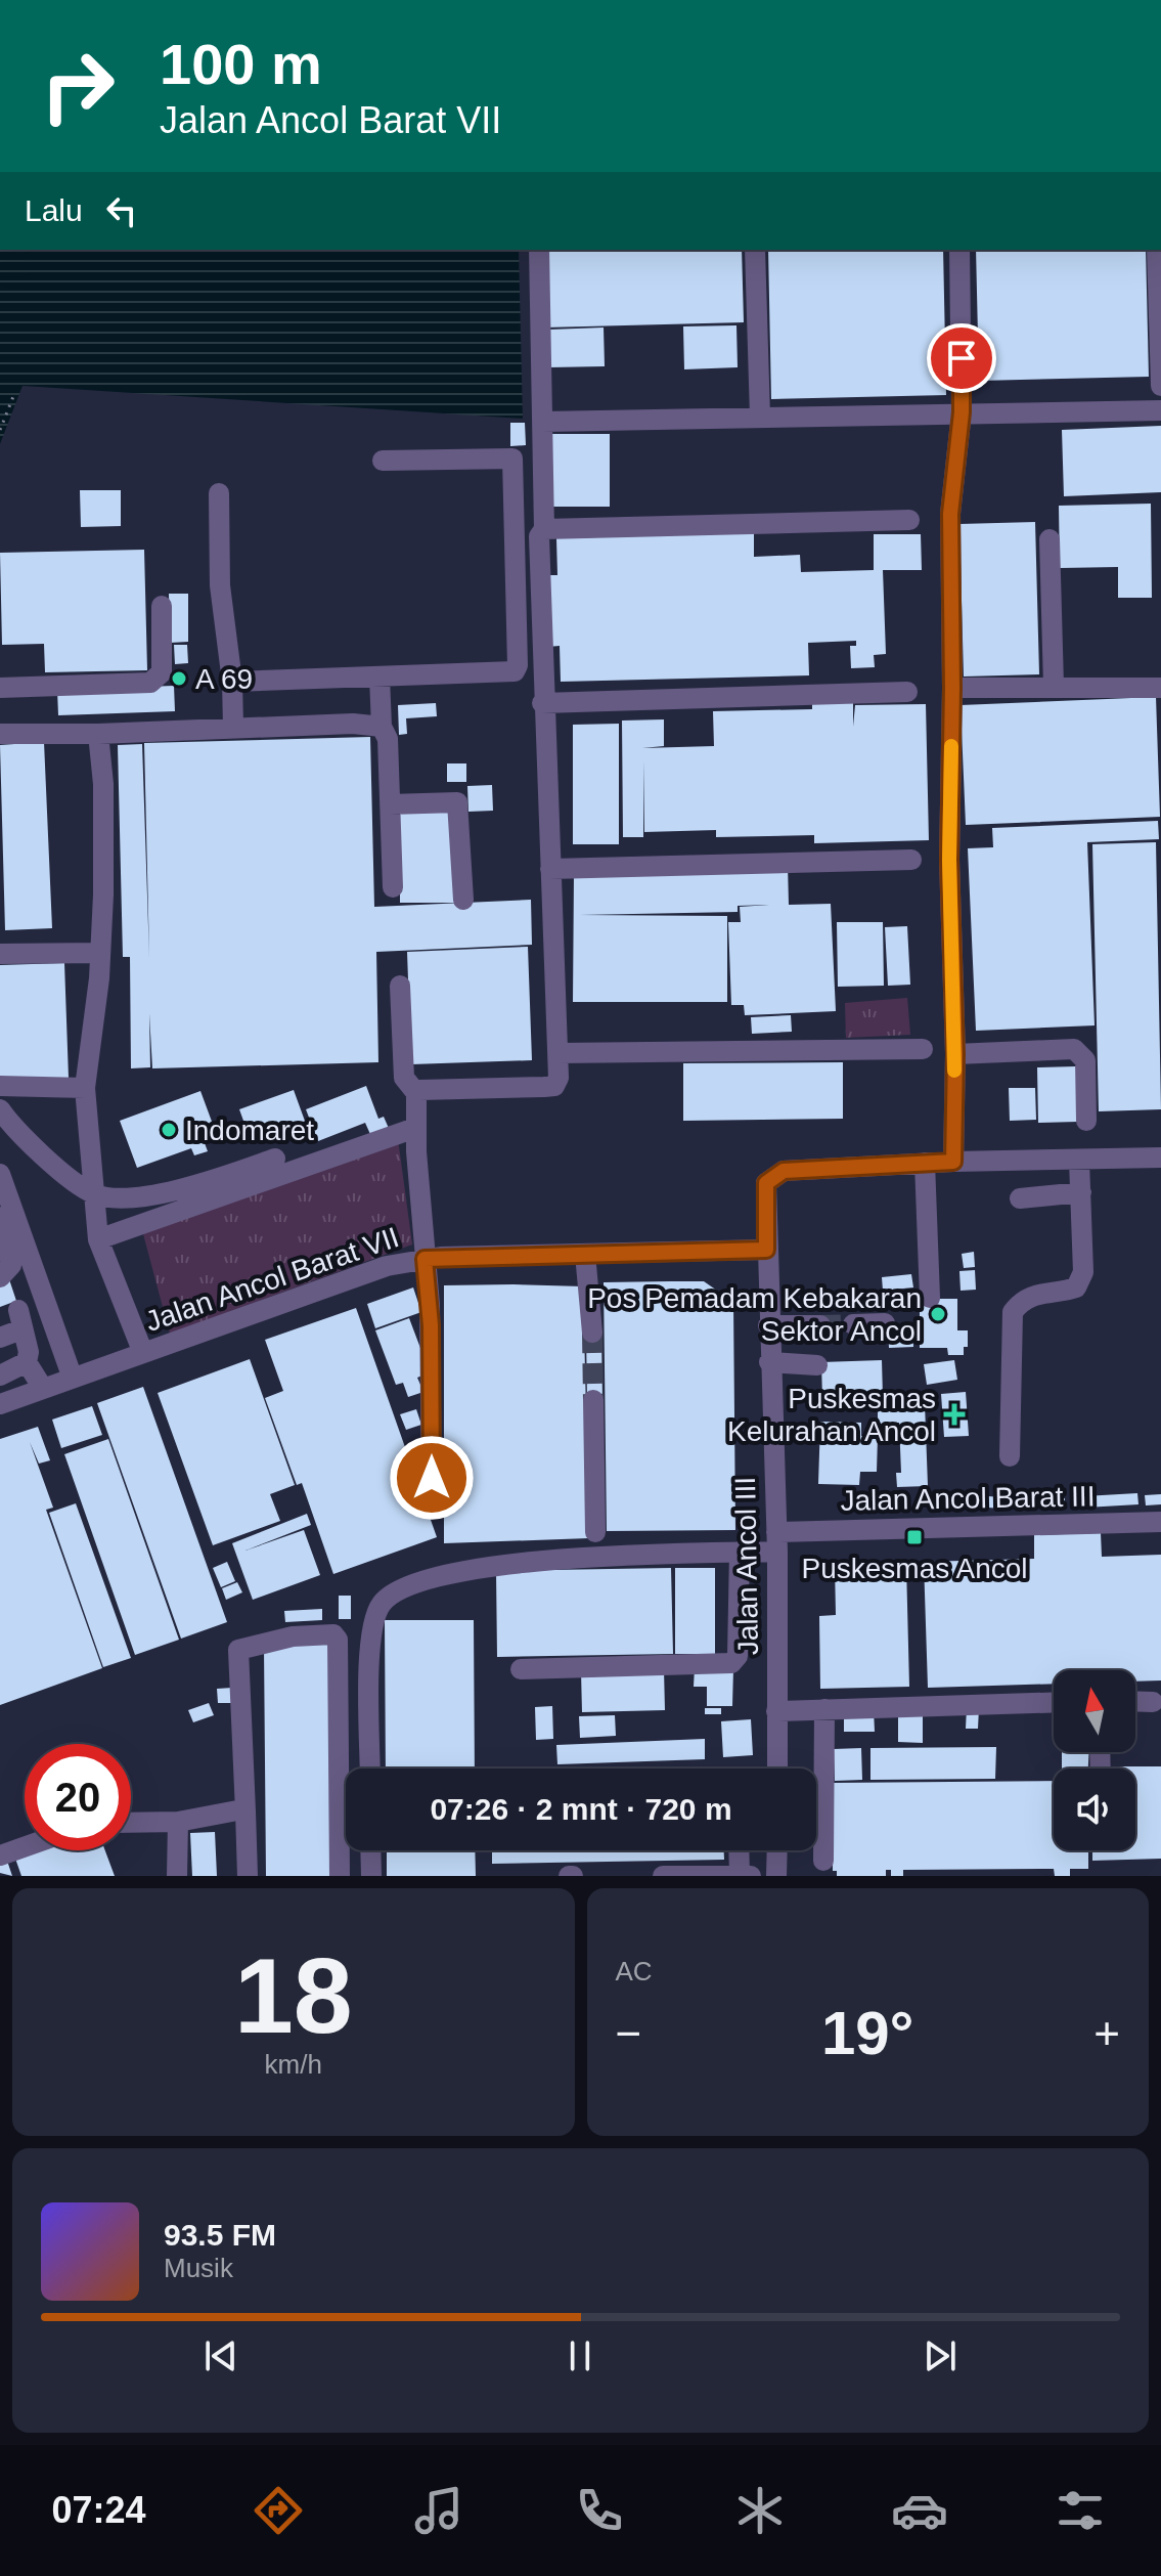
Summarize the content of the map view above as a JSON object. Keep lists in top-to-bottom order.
{
  "streets": {
    "street": ["Jalan Ancol Barat VII", "Jalan Ancol Barat III", "Jalan Ancol III"]
  },
  "crossings": [
    ["Jalan Ancol Barat VII", "Jalan Ancol III"],
    ["Jalan Ancol Barat III", "Jalan Ancol III"]
  ],
  "places": {
    "other": ["A 69", "Indomaret", "Pos Pemadam Kebakaran Sektor Ancol"],
    "health": ["Puskesmas Kelurahan Ancol"],
    "transit": ["Puskesmas Ancol"]
  },
  "north": "top",
  "page": {
    "turn": ["100 m", "Jalan Ancol Barat VII"],
    "then": "Lalu",
    "limit": "20",
    "trip": "07:26 · 2 mnt · 720 m",
    "tile": [
      ["18", "km/h"],
      "AC"
    ],
    "heat": ["−", "19°", "+"],
    "song": ["93.5 FM", "Musik"],
    "tabs": "07:24"
  }
}
